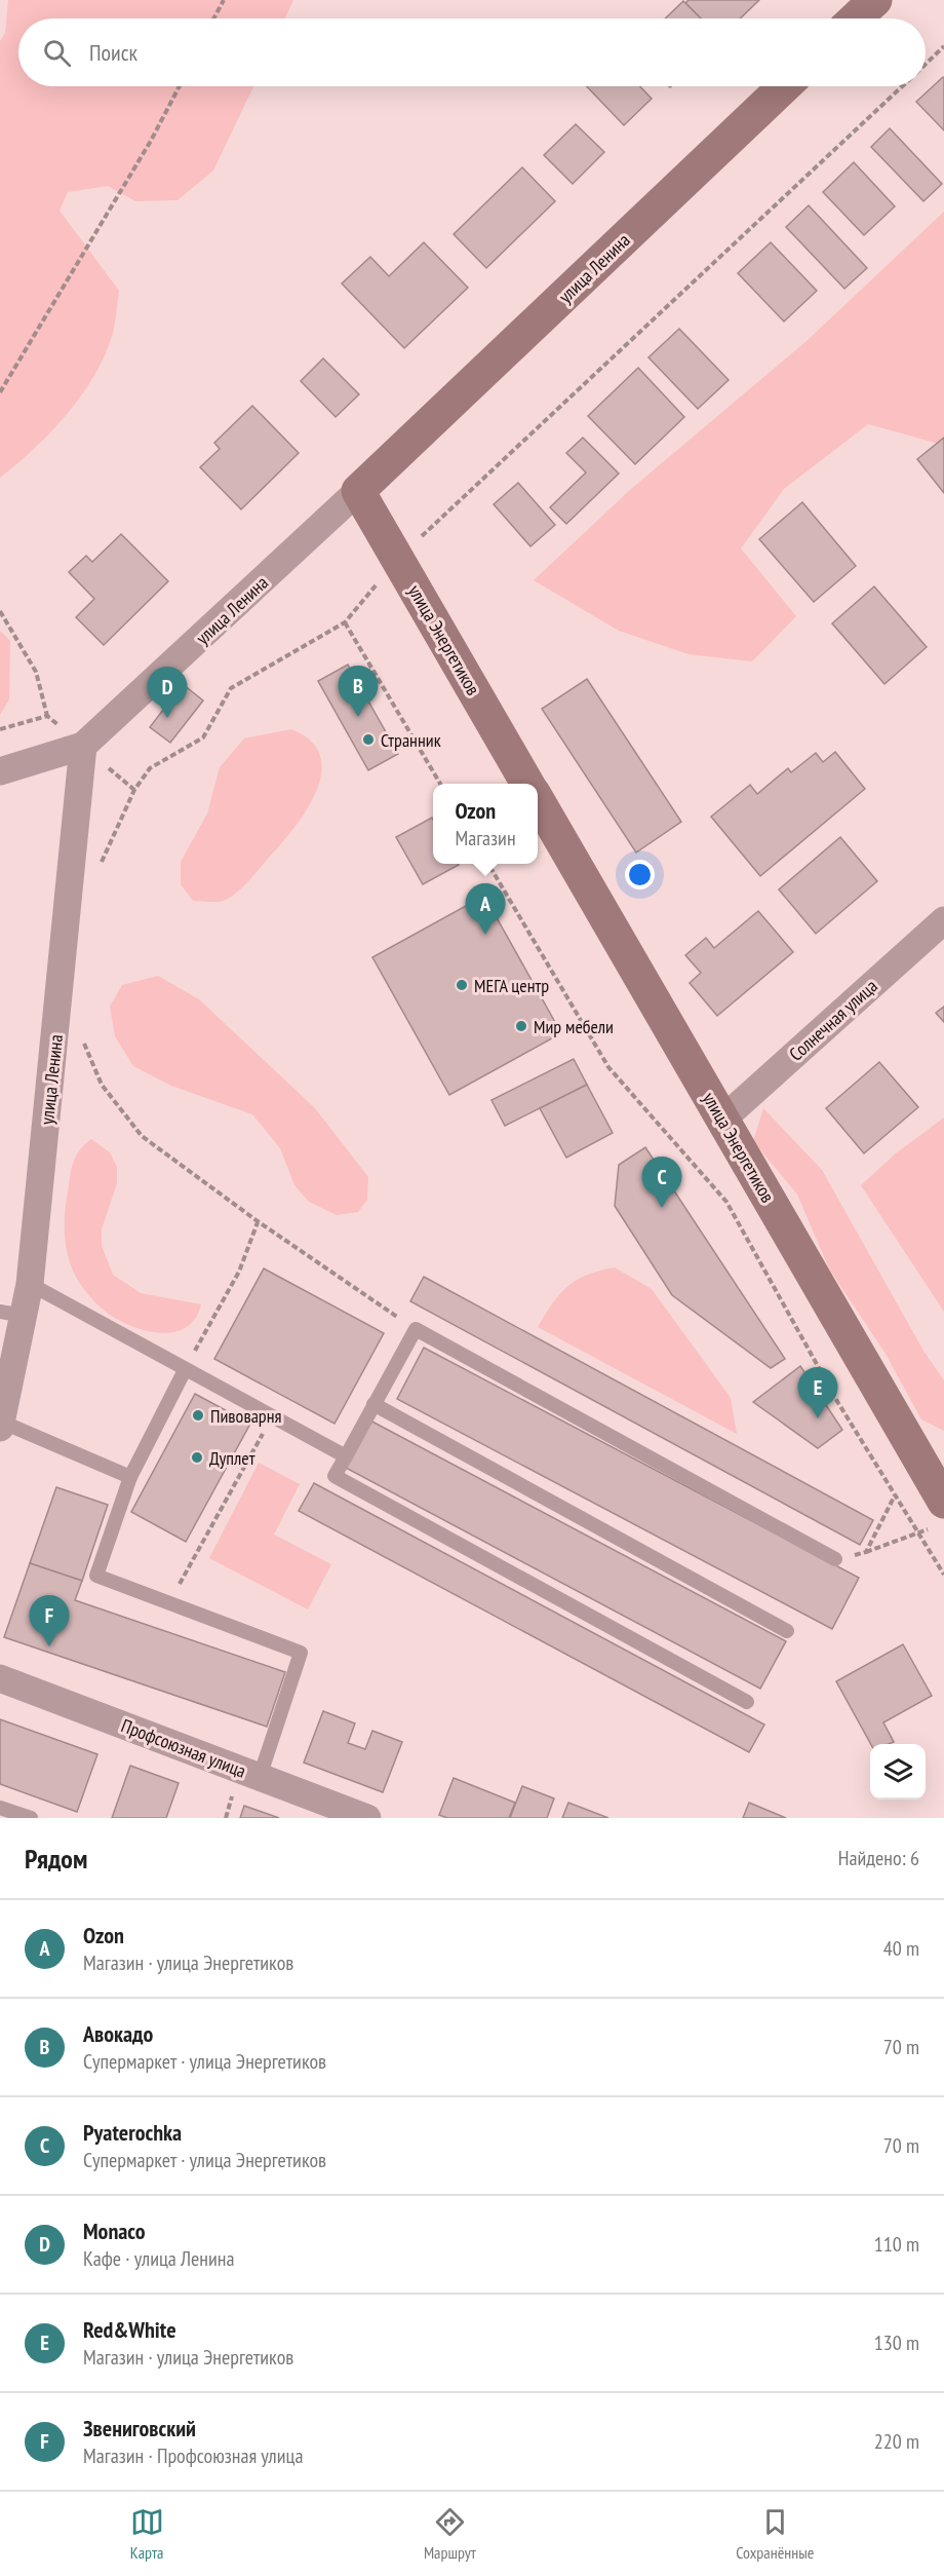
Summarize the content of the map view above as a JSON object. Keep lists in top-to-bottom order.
{
  "streets": {
    "street": [
      "улица Ленина",
      "улица Энергетиков",
      "Солнечная улица",
      "Профсоюзная улица"
    ]
  },
  "crossings": [
    ["улица Ленина", "улица Энергетиков"],
    ["улица Энергетиков", "Солнечная улица"]
  ],
  "places": [
    "Странник",
    "МЕГА центр",
    "Мир мебели",
    "Пивоварня",
    "Дуплет"
  ],
  "page": {
    "search": "Поиск",
    "pins": [
      "B",
      "D",
      "A",
      "C",
      "E",
      "F"
    ],
    "popup": ["Ozon", "Магазин"],
    "heading": ["Рядом", "Найдено: 6"],
    "list": [
      {
        "mark": "A",
        "name": "Ozon",
        "note": "Магазин · улица Энергетиков",
        "value": "40 m"
      },
      {
        "mark": "B",
        "name": "Авокадо",
        "note": "Супермаркет · улица Энергетиков",
        "value": "70 m"
      },
      {
        "mark": "C",
        "name": "Pyaterochka",
        "note": "Супермаркет · улица Энергетиков",
        "value": "70 m"
      },
      {
        "mark": "D",
        "name": "Monaco",
        "note": "Кафе · улица Ленина",
        "value": "110 m"
      },
      {
        "mark": "E",
        "name": "Red&White",
        "note": "Магазин · улица Энергетиков",
        "value": "130 m"
      },
      {
        "mark": "F",
        "name": "Звениговский",
        "note": "Магазин · Профсоюзная улица",
        "value": "220 m"
      }
    ],
    "nav": ["Карта", "Маршрут", "Сохранённые"]
  }
}
